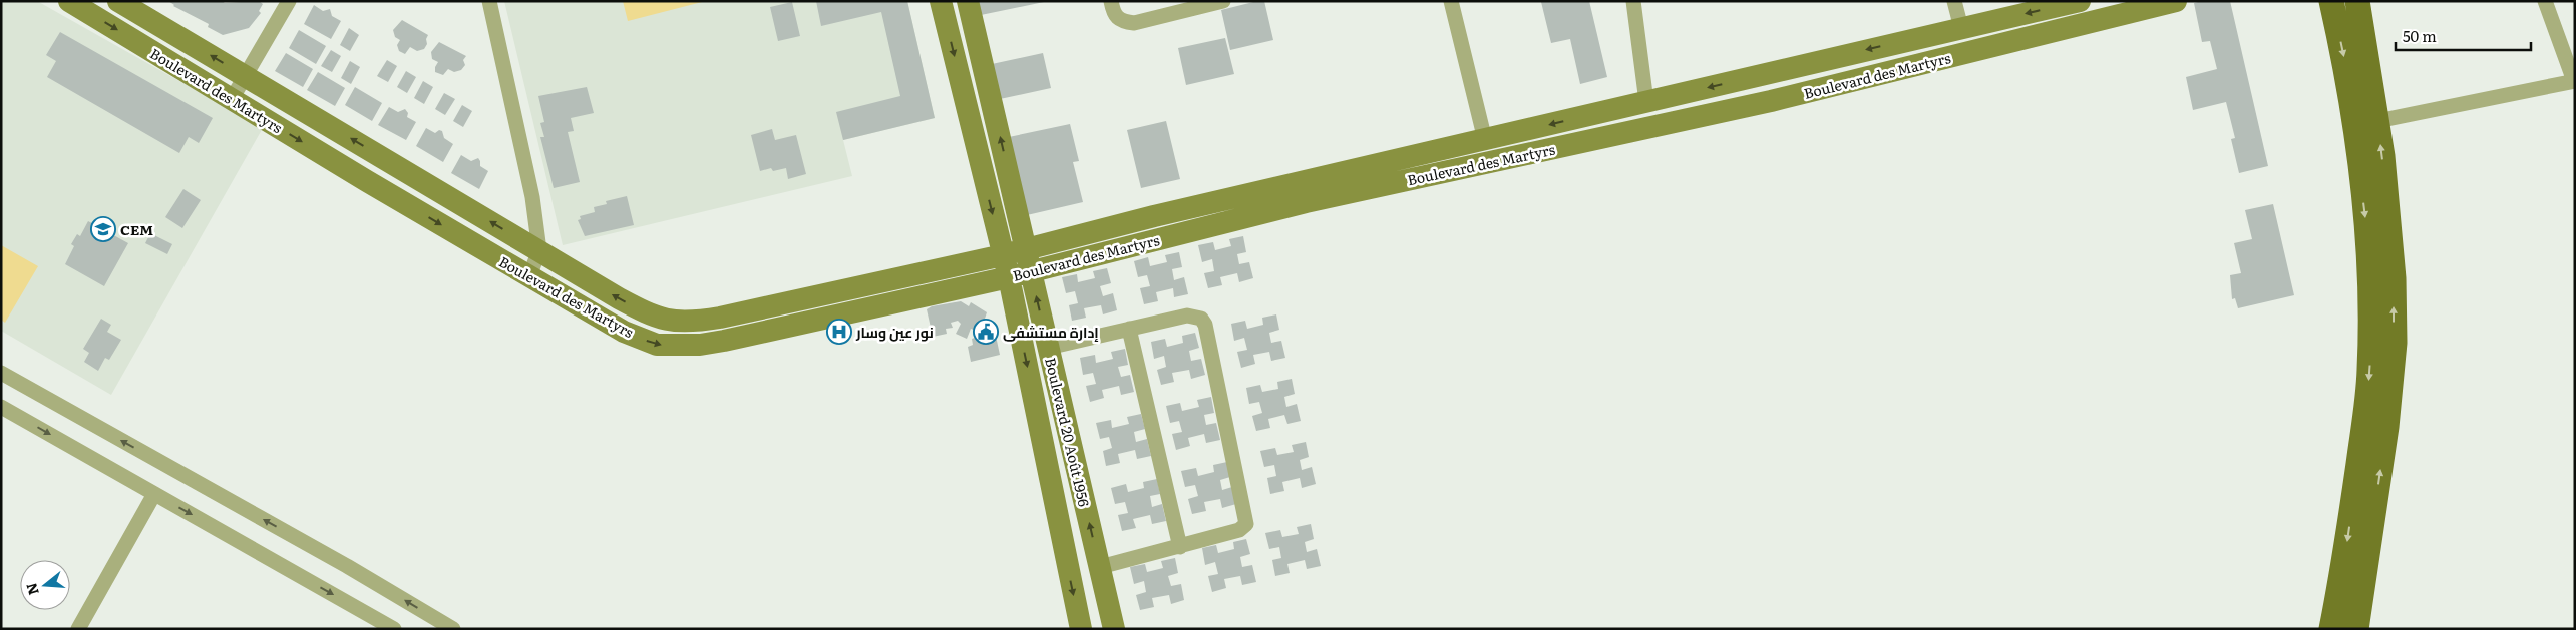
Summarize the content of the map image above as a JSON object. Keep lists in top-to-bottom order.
{
  "streets": {
    "street": ["Boulevard des Martyrs", "Boulevard 20 Août 1956"]
  },
  "crossings": [
    ["Boulevard des Martyrs", "Boulevard 20 Août 1956"]
  ],
  "places": {
    "school or university": ["CEM"],
    "hospital": ["نور عين وسار"],
    "public building": ["إدارة مستشفى"]
  },
  "scale_bar": "50 m",
  "north": "left"
}
